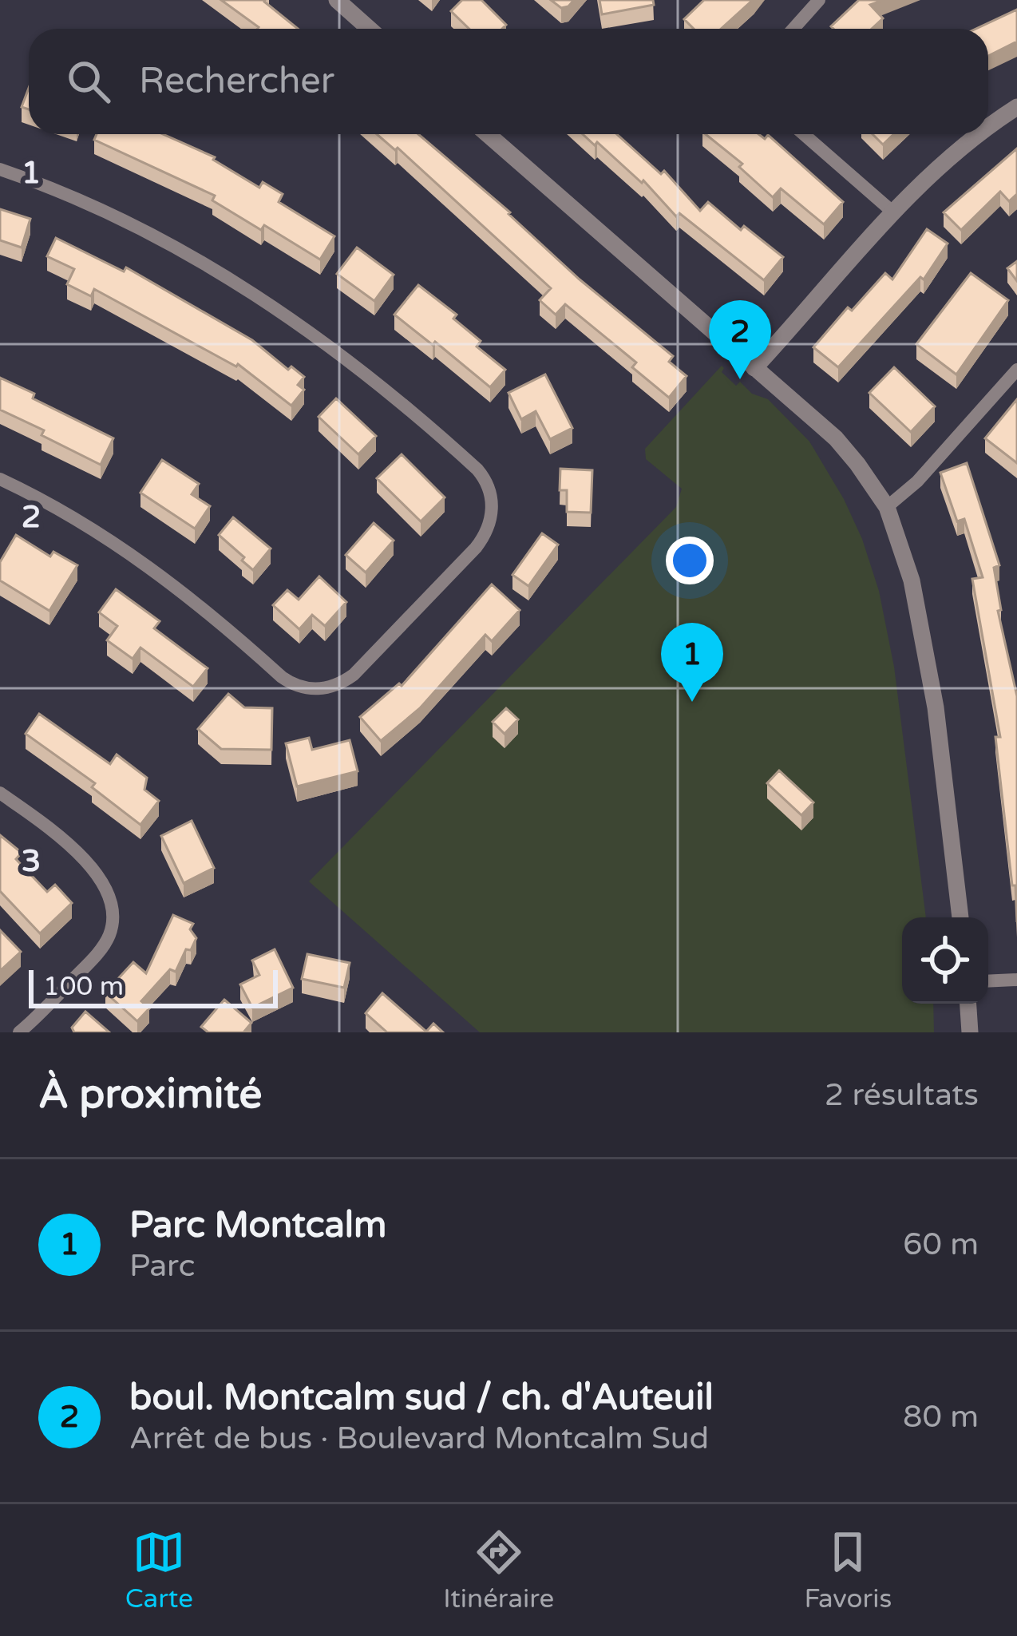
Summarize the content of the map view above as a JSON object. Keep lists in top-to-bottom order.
{
  "scale_bar": "100 m",
  "page": {
    "search": "Rechercher",
    "pins": ["2", "1"],
    "scale": "100 m",
    "heading": ["À proximité", "2 résultats"],
    "list": [
      {
        "mark": "1",
        "name": "Parc Montcalm",
        "note": "Parc",
        "value": "60 m"
      },
      {
        "mark": "2",
        "name": "boul. Montcalm sud / ch. d'Auteuil",
        "note": "Arrêt de bus · Boulevard Montcalm Sud",
        "value": "80 m"
      }
    ],
    "nav": ["Carte", "Itinéraire", "Favoris"]
  },
  "grid": {
    "rows": ["1", "2", "3"]
  }
}
